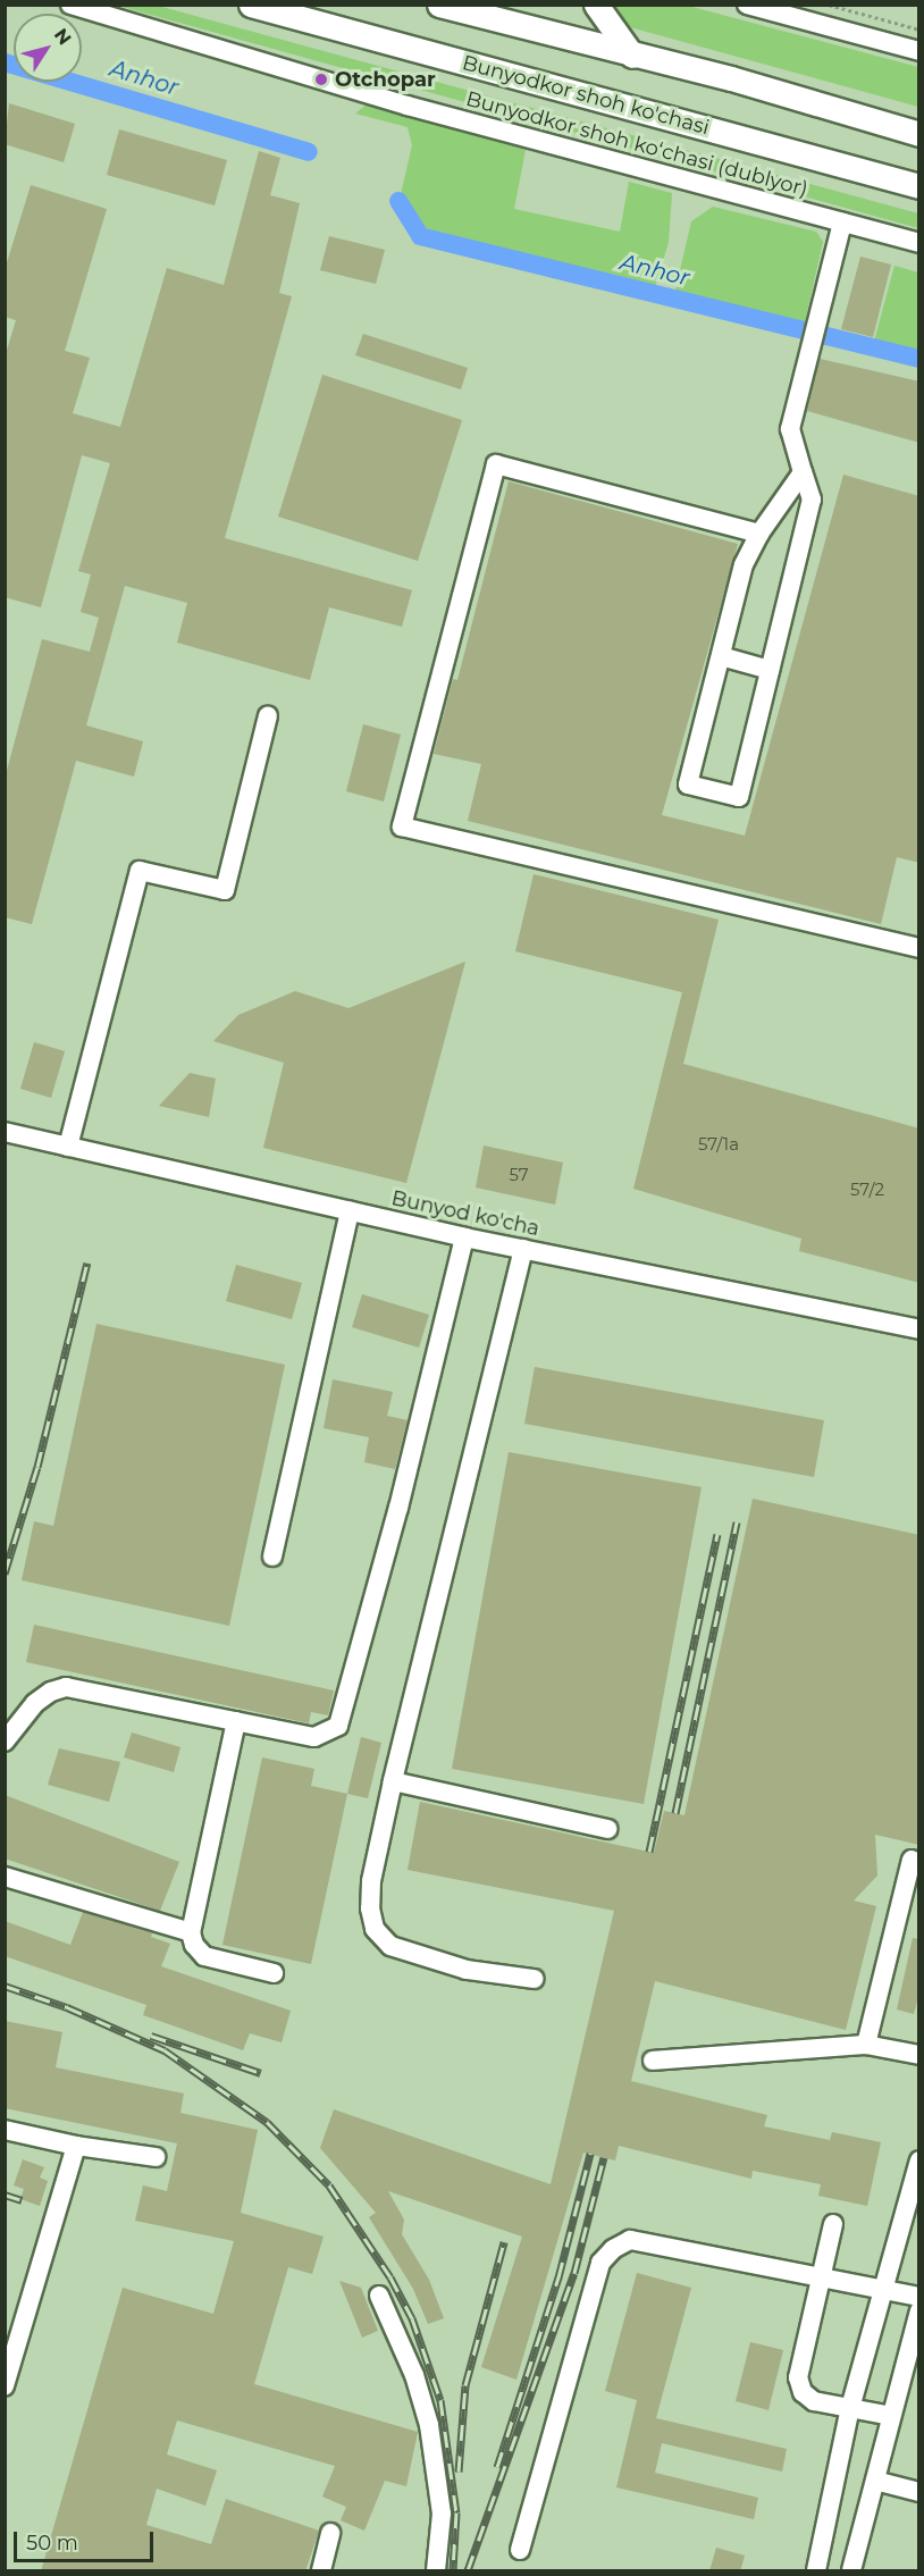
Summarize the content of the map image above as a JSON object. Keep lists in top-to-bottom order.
{
  "streets": {
    "main road": ["Bunyodkor shoh ko'chasi"],
    "street": ["Bunyodkor shoh koʻchasi (dublyor)", "Bunyod ko'cha"]
  },
  "water": ["Anhor"],
  "places": ["Otchopar"],
  "house_numbers": ["57/1a", "57", "57/2"],
  "scale_bar": "50 m",
  "north": "top right"
}
